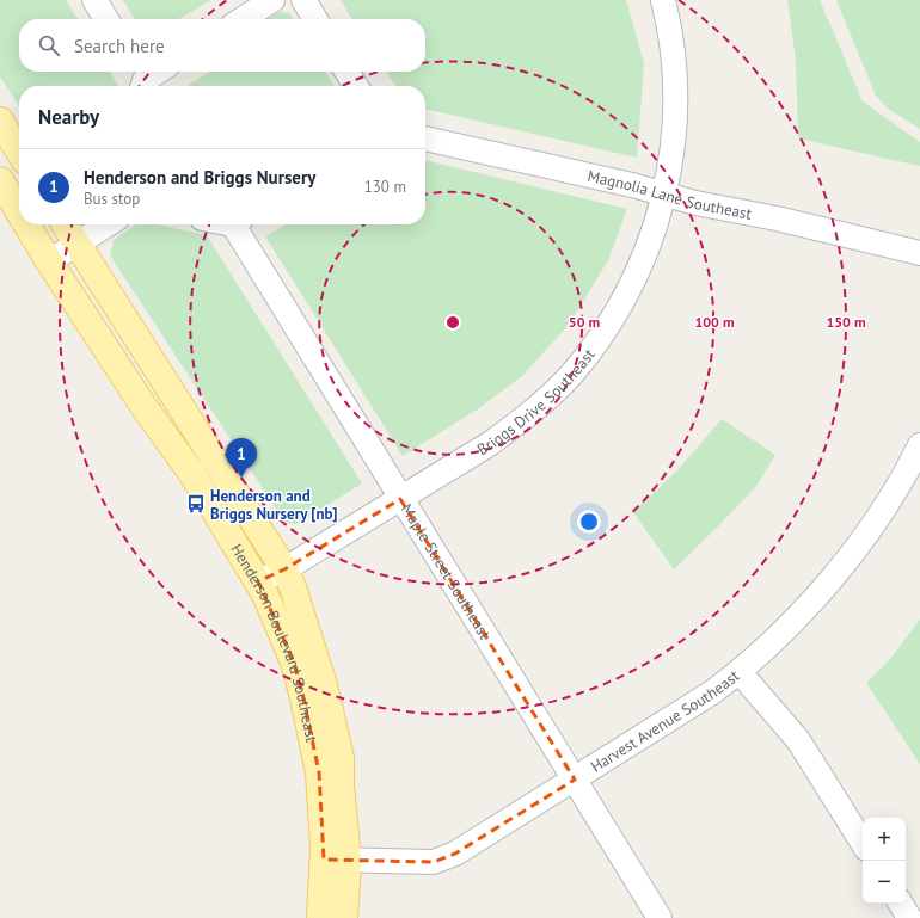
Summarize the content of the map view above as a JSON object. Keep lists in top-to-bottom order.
{
  "streets": {
    "main road": ["Henderson Boulevard Southeast"],
    "street": [
      "Magnolia Lane Southeast",
      "Briggs Drive Southeast",
      "Maple Street Southeast",
      "Harvest Avenue Southeast"
    ]
  },
  "crossings": [
    ["Magnolia Lane Southeast", "Briggs Drive Southeast"],
    ["Briggs Drive Southeast", "Maple Street Southeast"],
    ["Briggs Drive Southeast", "Henderson Boulevard Southeast"],
    ["Maple Street Southeast", "Harvest Avenue Southeast"],
    ["Henderson Boulevard Southeast", "Harvest Avenue Southeast"]
  ],
  "places": {
    "bus stop": ["Henderson and Briggs Nursery [nb]"]
  },
  "page": {
    "search": "Search here",
    "heading": "Nearby",
    "list": [
      {
        "mark": "1",
        "name": "Henderson and Briggs Nursery",
        "note": "Bus stop",
        "value": "130 m"
      }
    ],
    "pins": "1",
    "map_buttons": ["+", "−"]
  },
  "rings": ["50 m", "100 m", "150 m"]
}
